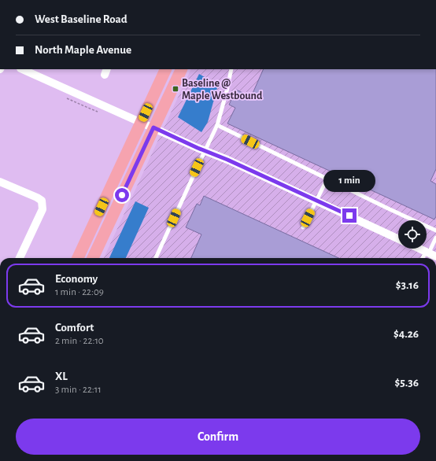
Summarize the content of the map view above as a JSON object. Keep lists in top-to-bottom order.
{
  "places": {
    "transit": ["Baseline @ Maple Westbound"]
  },
  "page": {
    "banner": ["West Baseline Road", "North Maple Avenue"],
    "bubble": "1 min",
    "list": [
      {
        "name": "Economy",
        "note": "1 min · 22:09",
        "value": "$3.16"
      },
      {
        "name": "Comfort",
        "note": "2 min · 22:10",
        "value": "$4.26"
      },
      {
        "name": "XL",
        "note": "3 min · 22:11",
        "value": "$5.36"
      }
    ],
    "buttons": "Confirm"
  }
}
